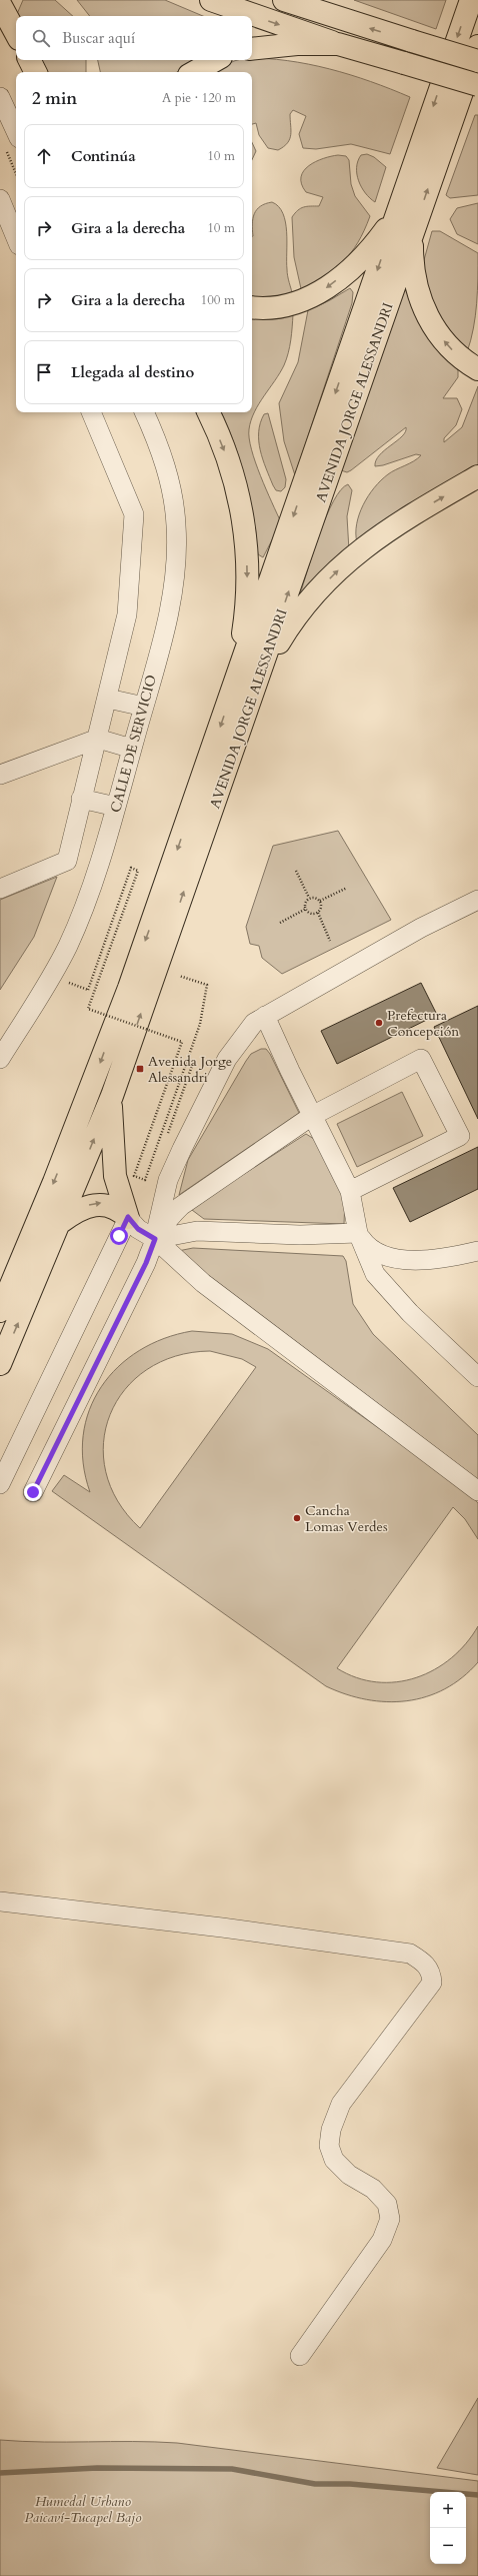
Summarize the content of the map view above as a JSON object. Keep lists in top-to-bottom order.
{
  "streets": {
    "main road": ["AVENIDA JORGE ALESSANDRI"],
    "street": ["CALLE DE SERVICIO"]
  },
  "parks": ["Humedal Urbano Paicaví-Tucapel Bajo"],
  "places": {
    "other": ["Prefectura Concepción", "Cancha Lomas Verdes"],
    "transit": ["Avenida Jorge Alessandri"]
  },
  "page": {
    "search": "Buscar aquí",
    "heading": ["2 min", "A pie · 120 m"],
    "list": [
      ["Continúa", "10 m"],
      ["Gira a la derecha", "10 m"],
      ["Gira a la derecha", "100 m"],
      "Llegada al destino"
    ],
    "map_buttons": ["+", "−"]
  }
}
